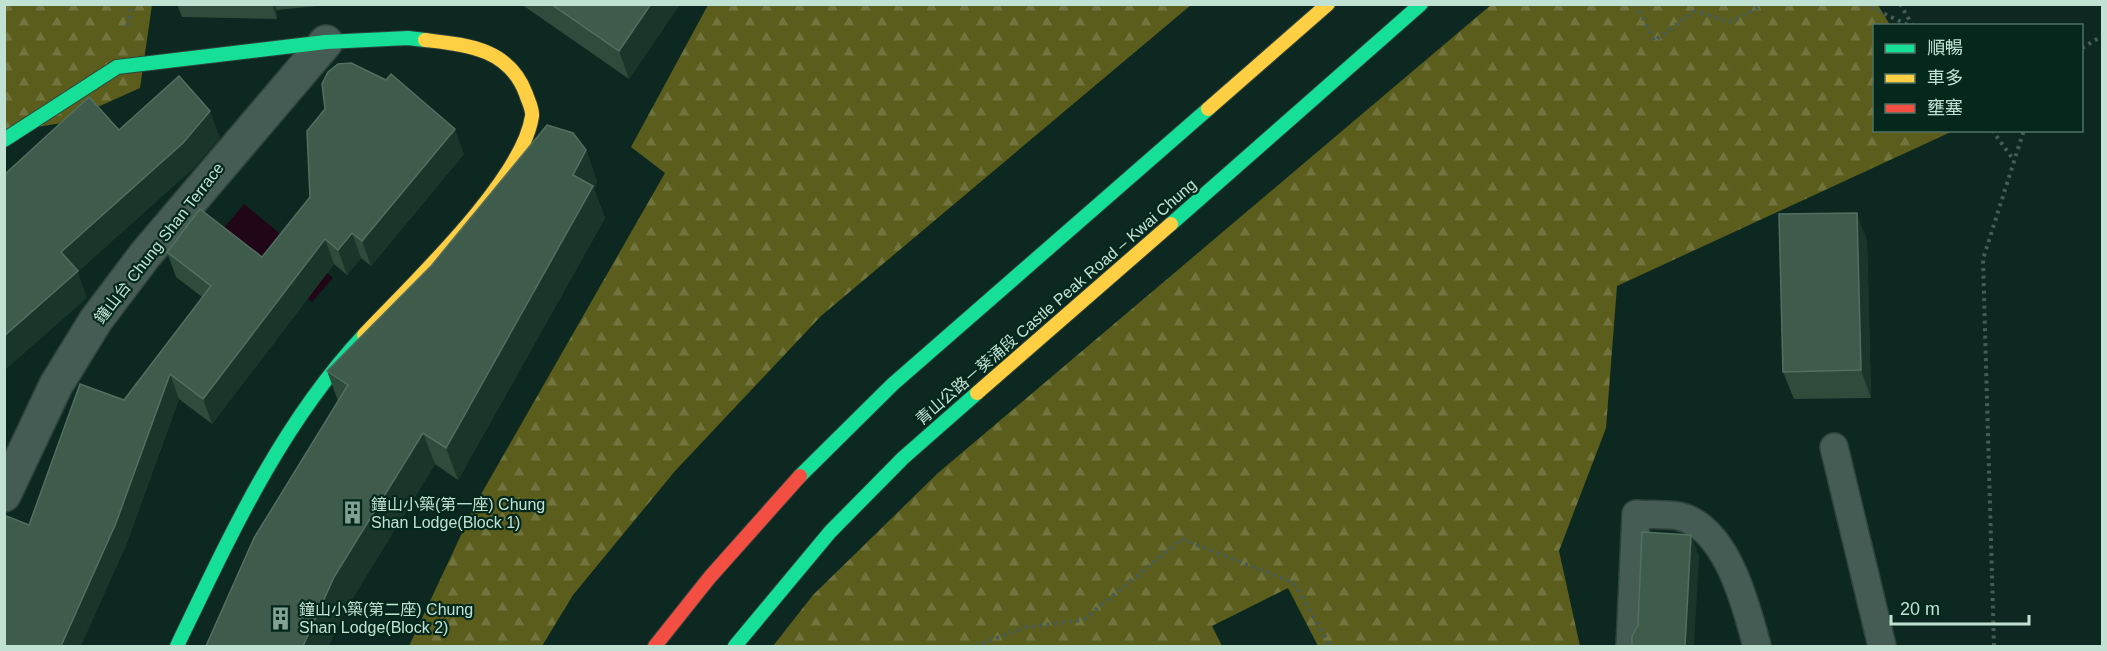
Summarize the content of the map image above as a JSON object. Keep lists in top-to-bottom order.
{
  "streets": {
    "main road": ["青山公路－葵涌段 Castle Peak Road – Kwai Chung"],
    "street": ["鐘山台 Chung Shan Terrace"]
  },
  "places": {
    "building": ["鐘山小築(第一座) Chung Shan Lodge(Block 1)", "鐘山小築(第二座) Chung Shan Lodge(Block 2)"]
  },
  "legend": ["順暢", "車多", "壅塞"],
  "scale_bar": "20 m"
}
